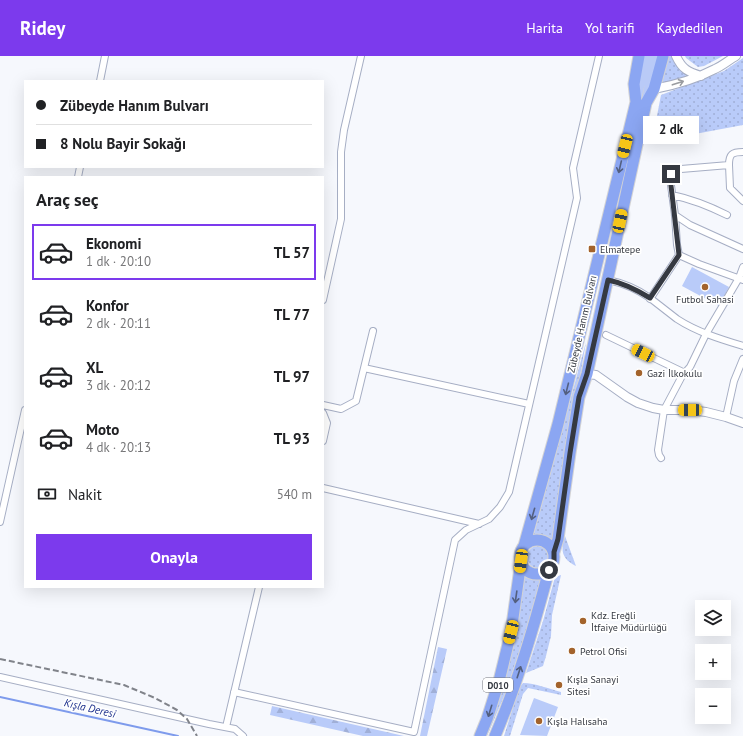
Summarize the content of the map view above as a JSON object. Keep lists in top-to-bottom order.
{
  "streets": {
    "highway": ["Zübeyde Hanım Bulvarı", "D010"]
  },
  "crossings": [
    ["Zübeyde Hanım Bulvarı", "D010"]
  ],
  "water": ["Kışla Deresi"],
  "places": {
    "transit": ["Elmatepe"],
    "other": [
      "Futbol Sahasi",
      "Gazi İlkokulu",
      "Kdz. Ereğli İtfaiye Müdürlüğü",
      "Petrol Ofisi",
      "Kışla Sanayi Sitesi",
      "Kışla Halısaha"
    ]
  },
  "page": {
    "header": "Ridey",
    "nav": ["Harita", "Yol tarifi", "Kaydedilen"],
    "banner": ["Zübeyde Hanım Bulvarı", "8 Nolu Bayir Sokağı"],
    "bubble": "2 dk",
    "heading": "Araç seç",
    "list": [
      {
        "name": "Ekonomi",
        "note": "1 dk · 20:10",
        "value": "TL 57"
      },
      {
        "name": "Konfor",
        "note": "2 dk · 20:11",
        "value": "TL 77"
      },
      {
        "name": "XL",
        "note": "3 dk · 20:12",
        "value": "TL 97"
      },
      {
        "name": "Moto",
        "note": "4 dk · 20:13",
        "value": "TL 93"
      }
    ],
    "pay": ["Nakit", "540 m"],
    "buttons": "Onayla",
    "map_buttons": ["+", "−"]
  }
}
